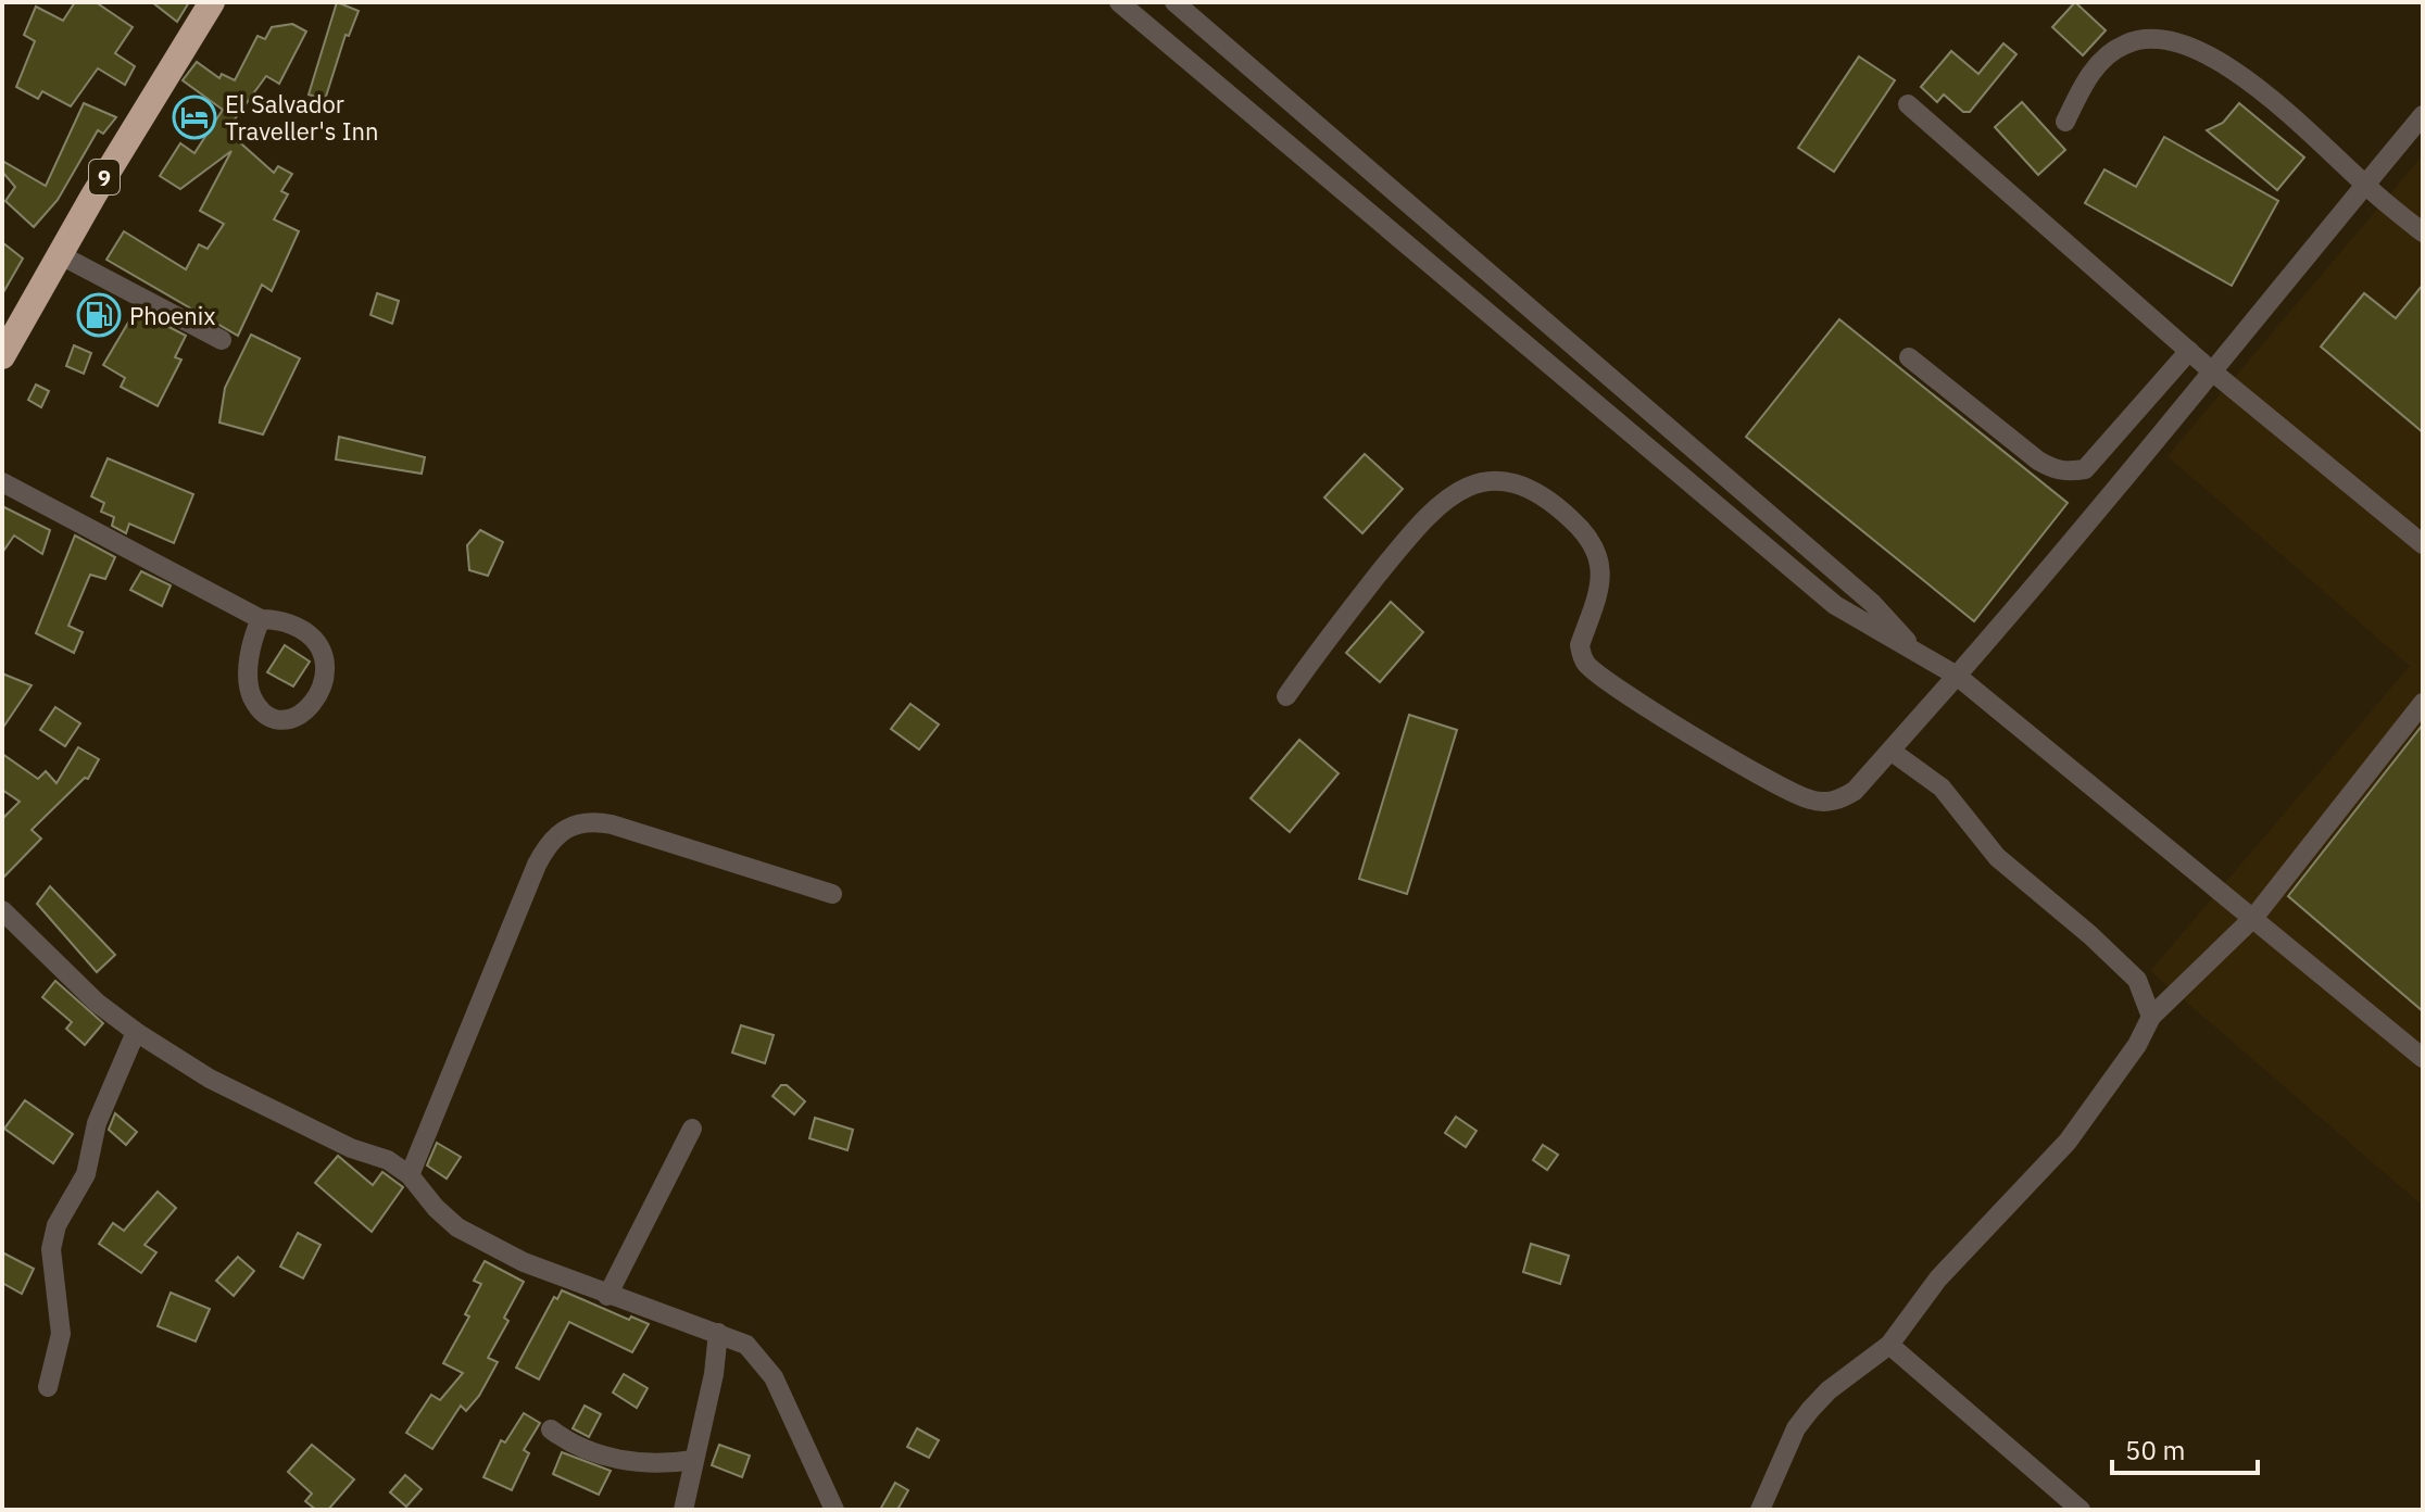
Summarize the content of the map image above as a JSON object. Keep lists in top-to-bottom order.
{
  "streets": {
    "highway": ["9"]
  },
  "places": {
    "hotel": ["El Salvador Traveller's Inn"],
    "fuel station": ["Phoenix"]
  },
  "scale_bar": "50 m"
}
